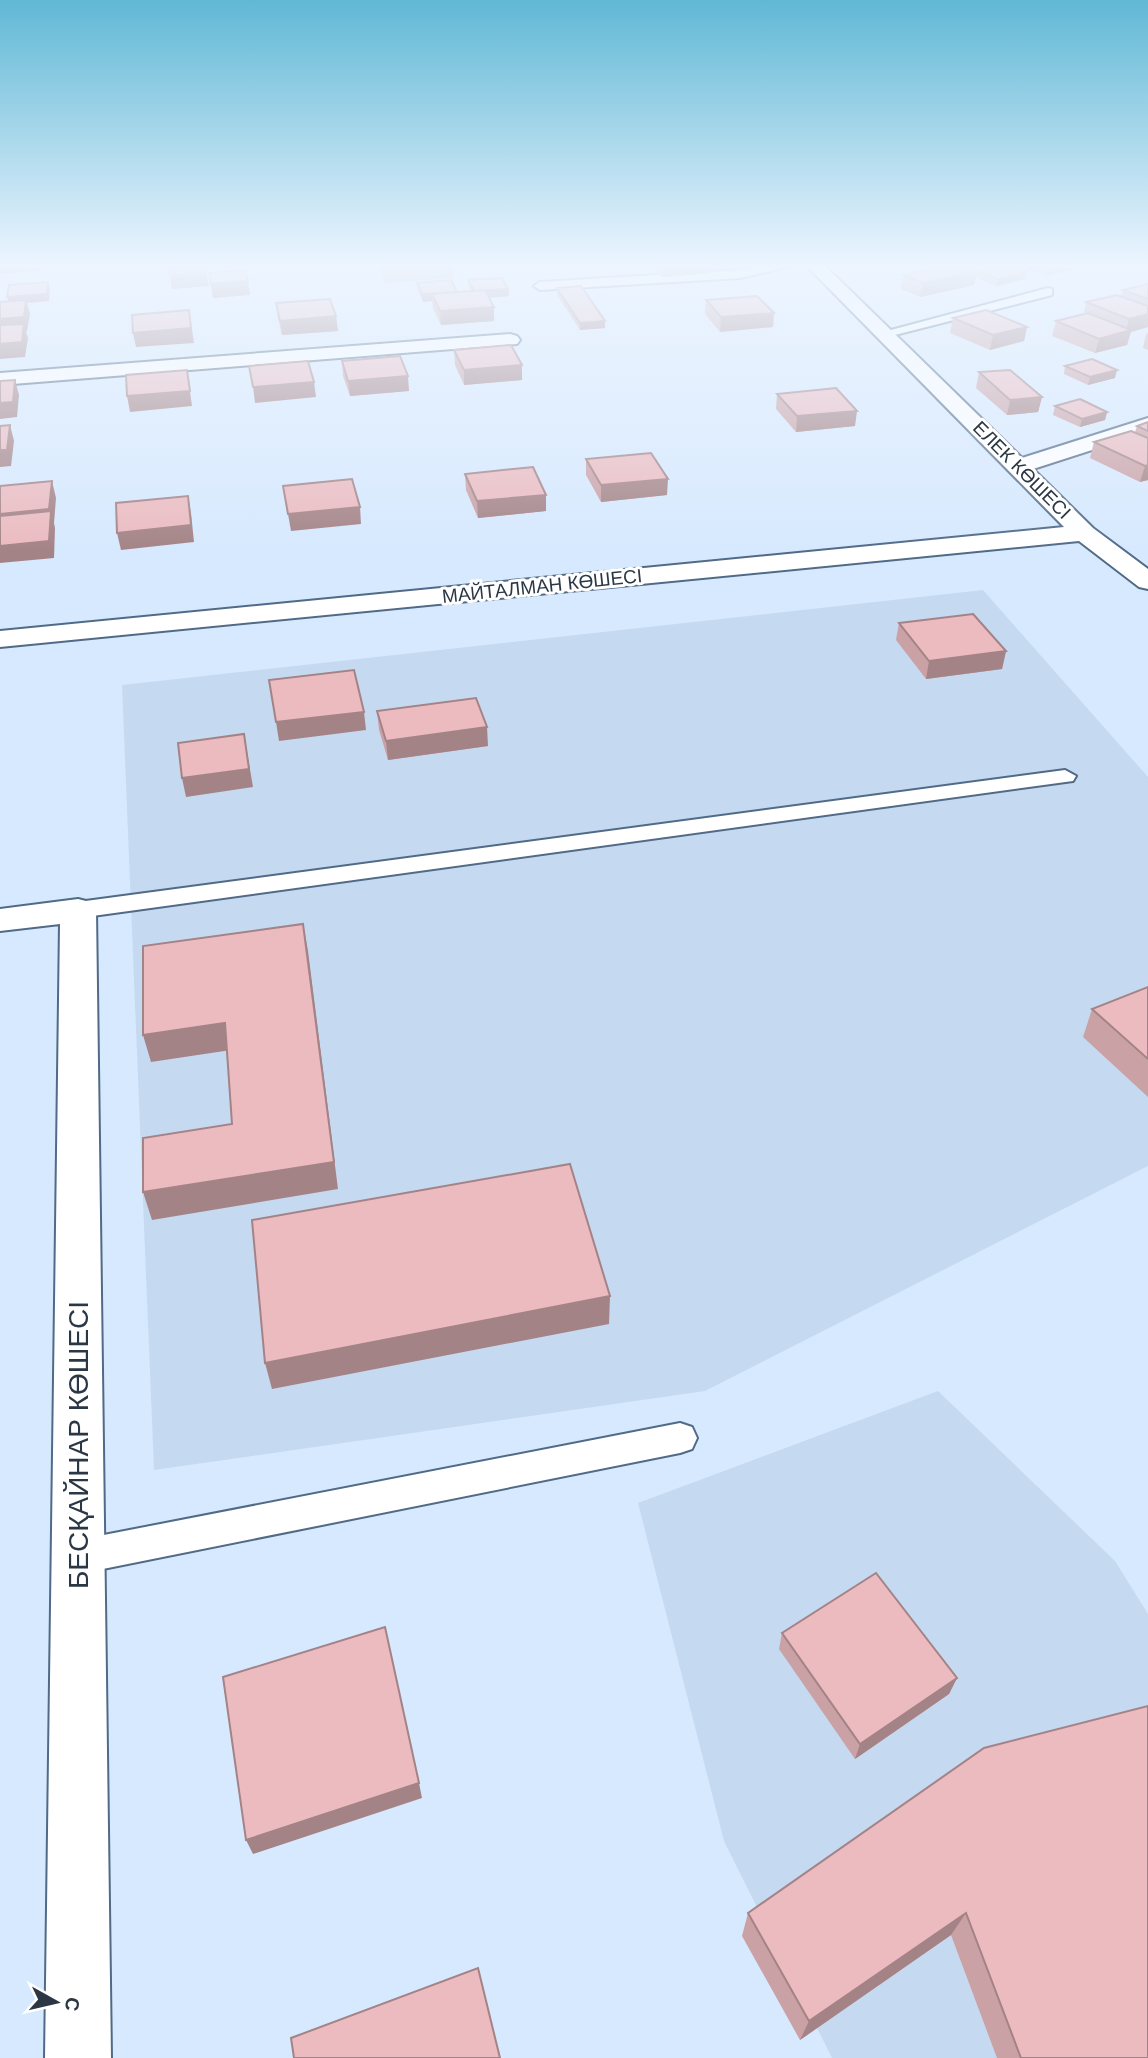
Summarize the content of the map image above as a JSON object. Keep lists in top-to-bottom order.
{
  "streets": {
    "street": ["ЕЛЕК КӨШЕСІ", "МАЙТАЛМАН КӨШЕСІ", "БЕСҚАЙНАР КӨШЕСІ"]
  },
  "crossings": [
    ["ЕЛЕК КӨШЕСІ", "МАЙТАЛМАН КӨШЕСІ"]
  ],
  "north": "right"
}
